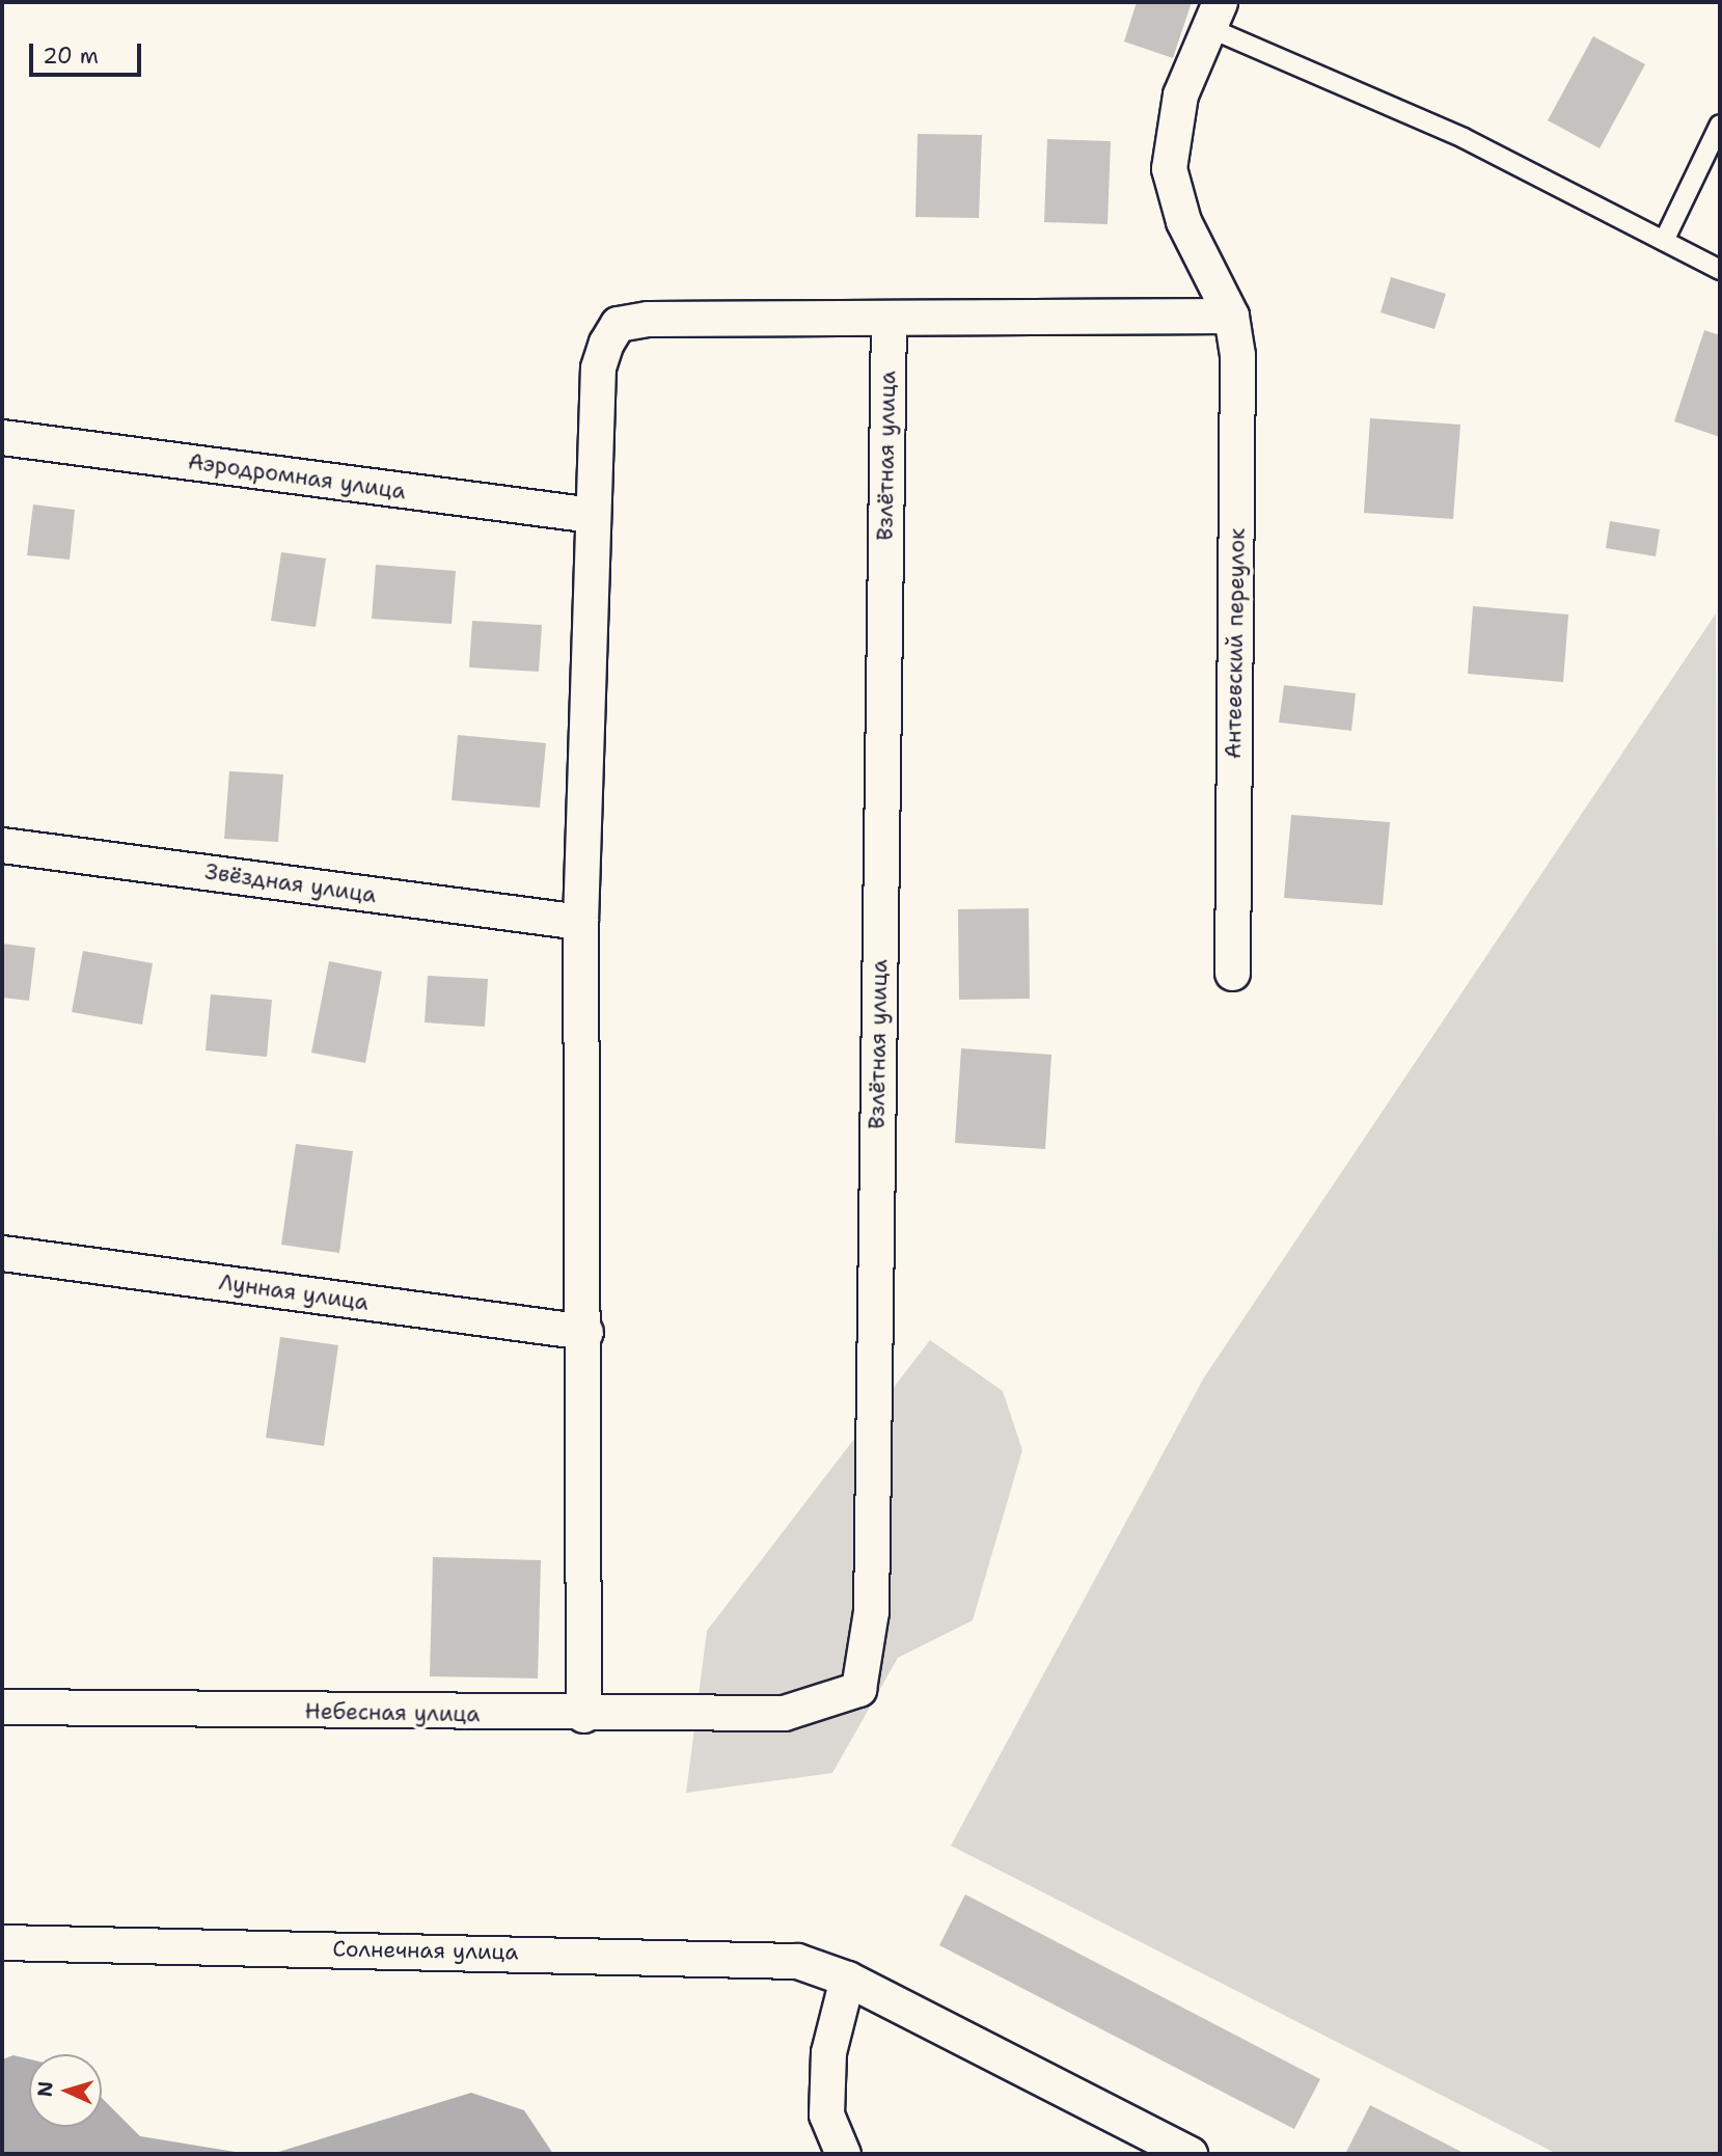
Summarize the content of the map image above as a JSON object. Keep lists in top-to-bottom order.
{
  "streets": {
    "street": [
      "Взлётная улица",
      "Аэродромная улица",
      "Антеевский переулок",
      "Звёздная улица",
      "Лунная улица",
      "Небесная улица",
      "Солнечная улица"
    ]
  },
  "crossings": [
    ["Взлётная улица", "Небесная улица"]
  ],
  "scale_bar": "20 m",
  "north": "left"
}
